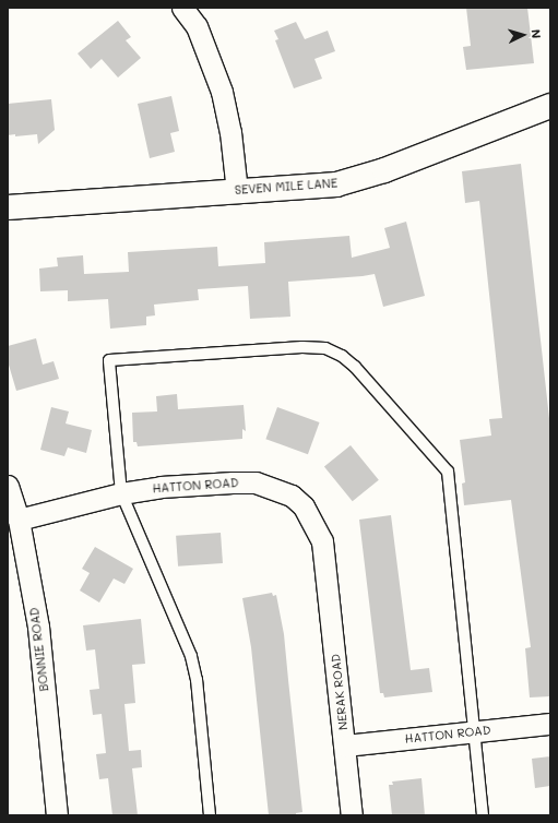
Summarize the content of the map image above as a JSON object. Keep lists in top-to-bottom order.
{
  "streets": {
    "street": [
      "SEVEN MILE LANE",
      "HATTON ROAD",
      "BONNIE ROAD",
      "NERAK ROAD"
    ]
  },
  "crossings": [
    ["HATTON ROAD", "BONNIE ROAD"],
    ["HATTON ROAD", "NERAK ROAD"]
  ],
  "north": "right"
}
